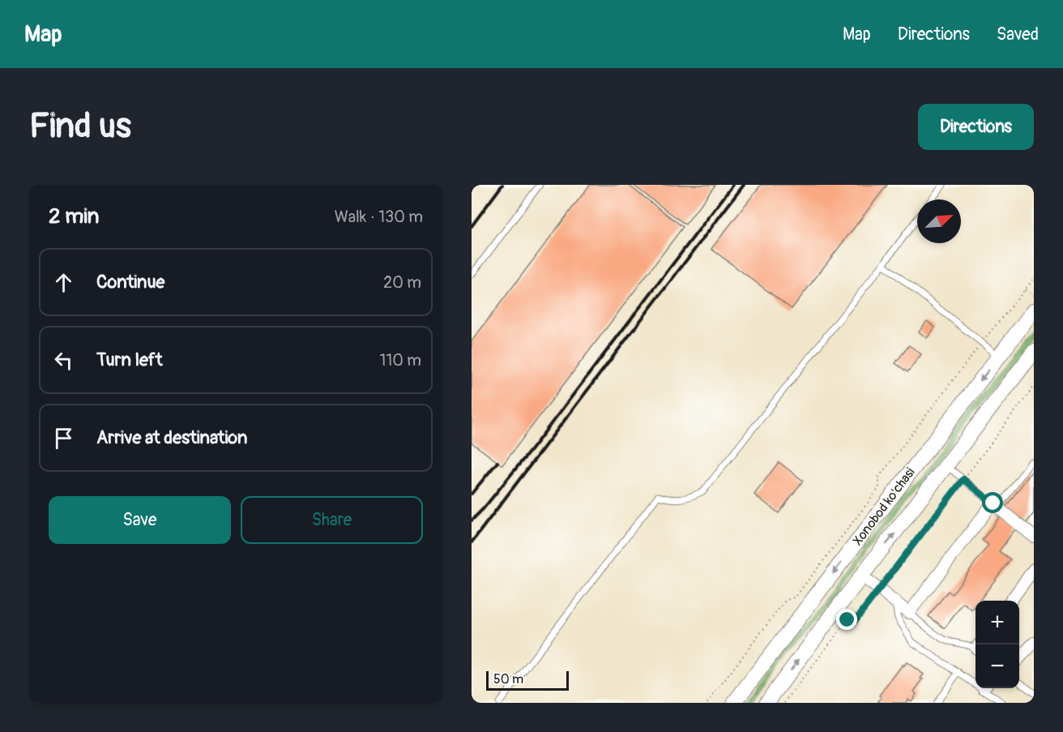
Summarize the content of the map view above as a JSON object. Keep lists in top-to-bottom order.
{
  "streets": {
    "street": ["Xonobod ko'chasi"]
  },
  "scale_bar": "50 m",
  "north": "top right",
  "page": {
    "header": "Map",
    "nav": ["Map", "Directions", "Saved"],
    "buttons": [
      "Directions",
      ["Save", "Share"]
    ],
    "title": "Find us",
    "heading": ["2 min", "Walk · 130 m"],
    "list": [
      ["Continue", "20 m"],
      ["Turn left", "110 m"],
      "Arrive at destination"
    ],
    "map_buttons": ["+", "−"],
    "scale": "50 m"
  }
}
